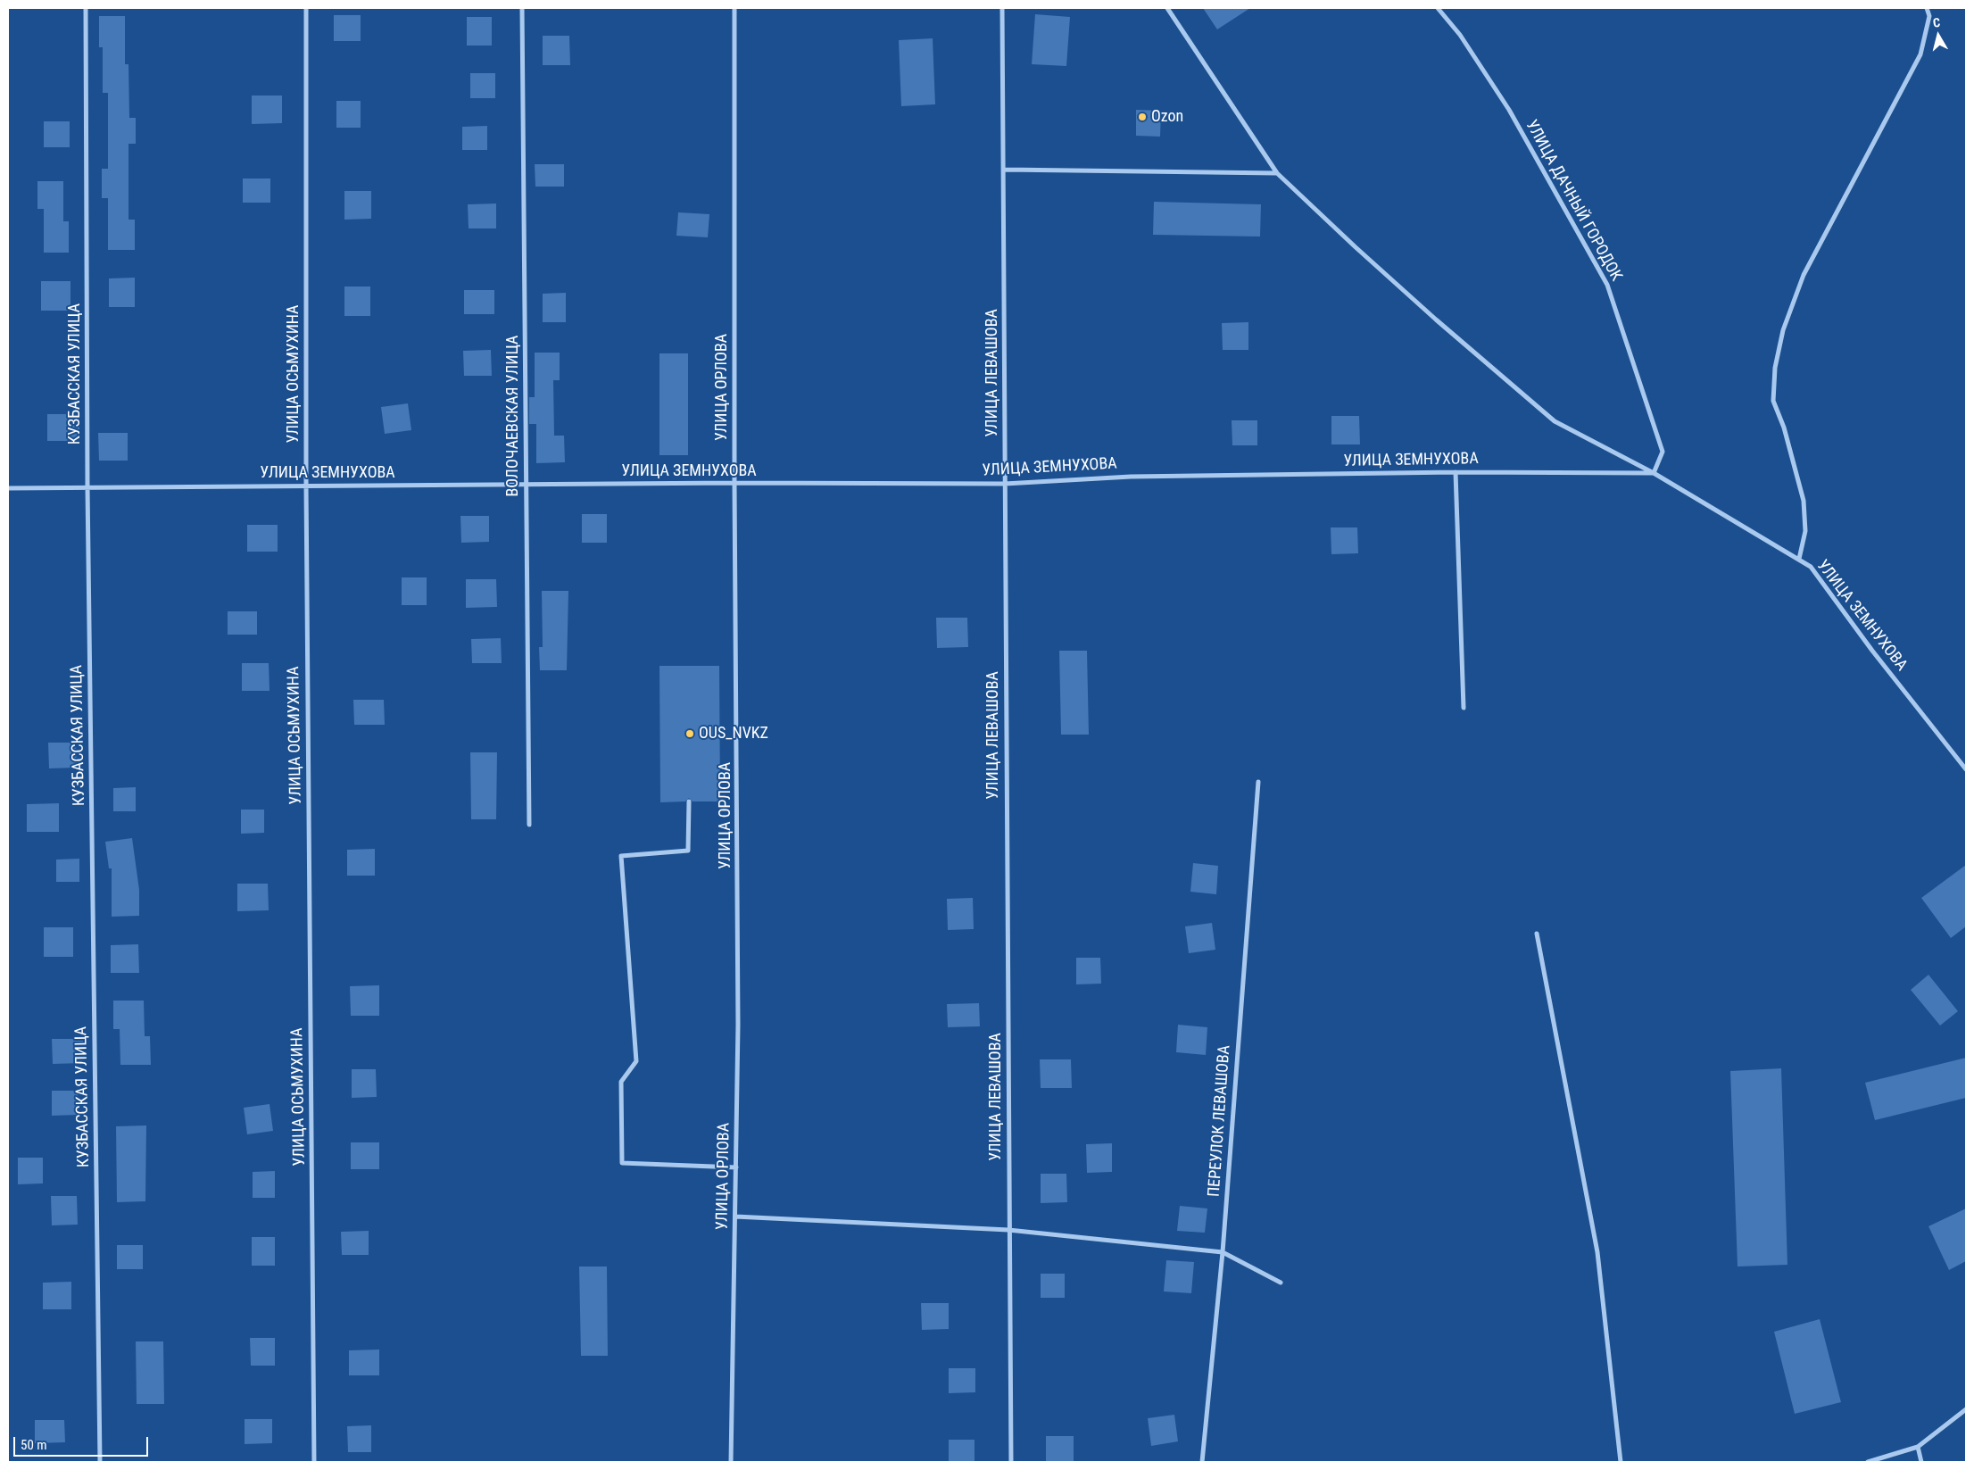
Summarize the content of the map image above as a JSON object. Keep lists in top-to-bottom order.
{
  "streets": {
    "street": [
      "УЛИЦА ДАЧНЫЙ ГОРОДОК",
      "УЛИЦА ЛЕВАШОВА",
      "КУЗБАССКАЯ УЛИЦА",
      "УЛИЦА ОСЬМУХИНА",
      "УЛИЦА ОРЛОВА",
      "ВОЛОЧАЕВСКАЯ УЛИЦА",
      "УЛИЦА ЗЕМНУХОВА",
      "ПЕРЕУЛОК ЛЕВАШОВА"
    ]
  },
  "crossings": [
    ["УЛИЦА ДАЧНЫЙ ГОРОДОК", "УЛИЦА ЗЕМНУХОВА"],
    ["УЛИЦА ЛЕВАШОВА", "УЛИЦА ЗЕМНУХОВА"],
    ["КУЗБАССКАЯ УЛИЦА", "УЛИЦА ЗЕМНУХОВА"],
    ["УЛИЦА ОСЬМУХИНА", "УЛИЦА ЗЕМНУХОВА"],
    ["УЛИЦА ОРЛОВА", "УЛИЦА ЗЕМНУХОВА"],
    ["ВОЛОЧАЕВСКАЯ УЛИЦА", "УЛИЦА ЗЕМНУХОВА"]
  ],
  "places": ["Ozon", "OUS_NVKZ"],
  "scale_bar": "50 m",
  "north": "top"
}
